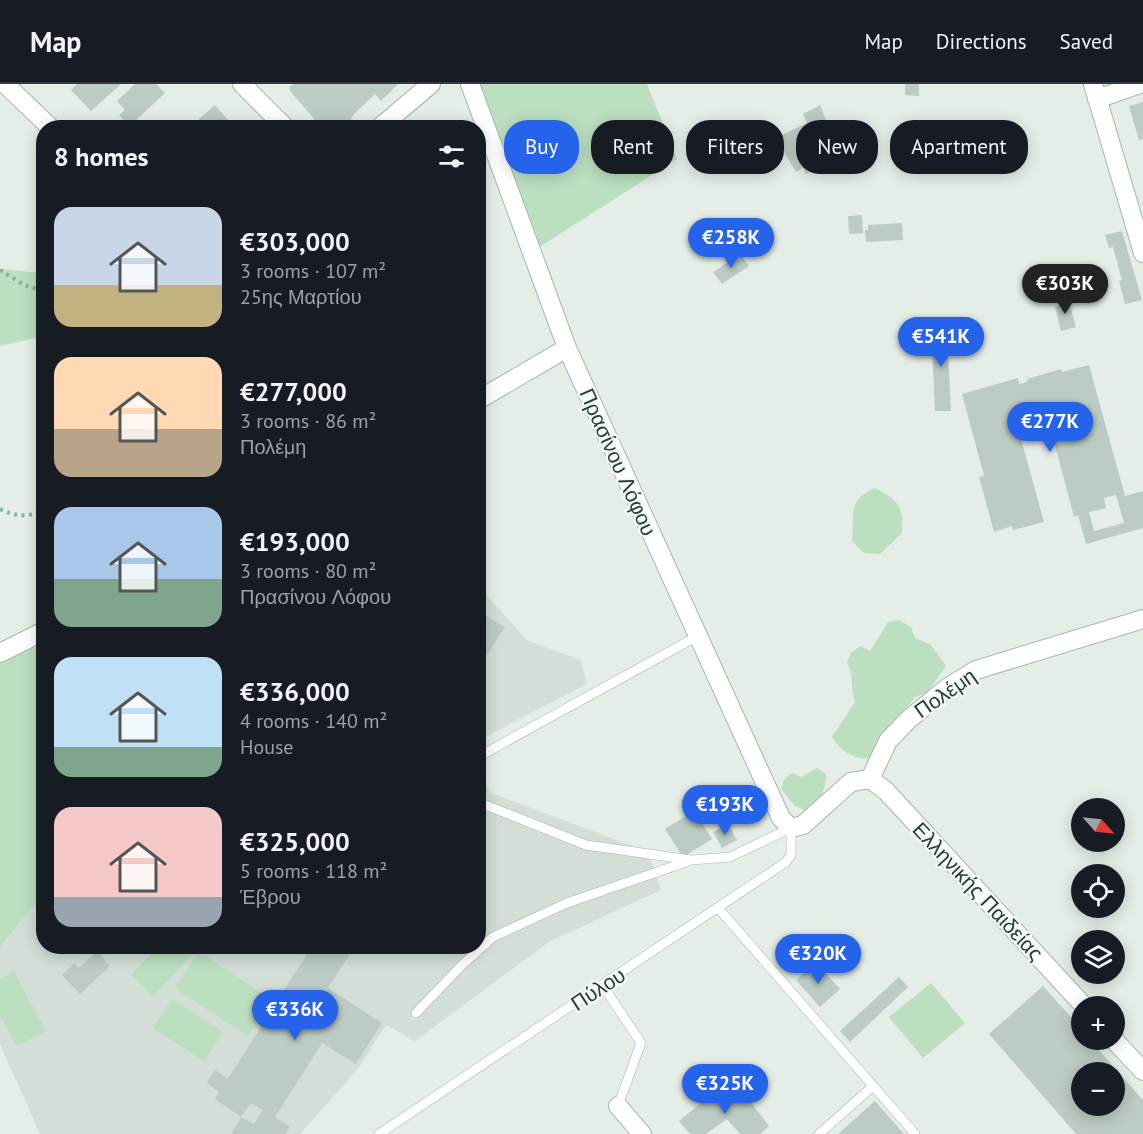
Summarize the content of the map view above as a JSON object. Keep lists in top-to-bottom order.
{
  "streets": {
    "street": ["Πρασίνου Λόφου", "Πολέμη", "Ελληνικής Παιδείας"],
    "lane": ["Πύλου"]
  },
  "crossings": [
    ["Πρασίνου Λόφου", "Πύλου"],
    ["Πολέμη", "Ελληνικής Παιδείας"]
  ],
  "north": "bottom right",
  "page": {
    "header": "Map",
    "nav": ["Map", "Directions", "Saved"],
    "chip": [
      "Buy",
      "Rent",
      "Filters",
      "New",
      "Apartment"
    ],
    "heading": "8 homes",
    "list": [
      {
        "name": "€303,000",
        "note": "3 rooms · 107 m² · 25ης Μαρτίου"
      },
      {
        "name": "€277,000",
        "note": "3 rooms · 86 m² · Πολέμη"
      },
      {
        "name": "€193,000",
        "note": "3 rooms · 80 m² · Πρασίνου Λόφου"
      },
      {
        "name": "€336,000",
        "note": "4 rooms · 140 m² · House"
      },
      {
        "name": "€325,000",
        "note": "5 rooms · 118 m² · Έβρου"
      }
    ],
    "price": [
      "€258K",
      "€303K",
      "€541K",
      "€277K",
      "€193K",
      "€320K",
      "€336K",
      "€325K"
    ],
    "map_buttons": ["+", "−"]
  }
}
